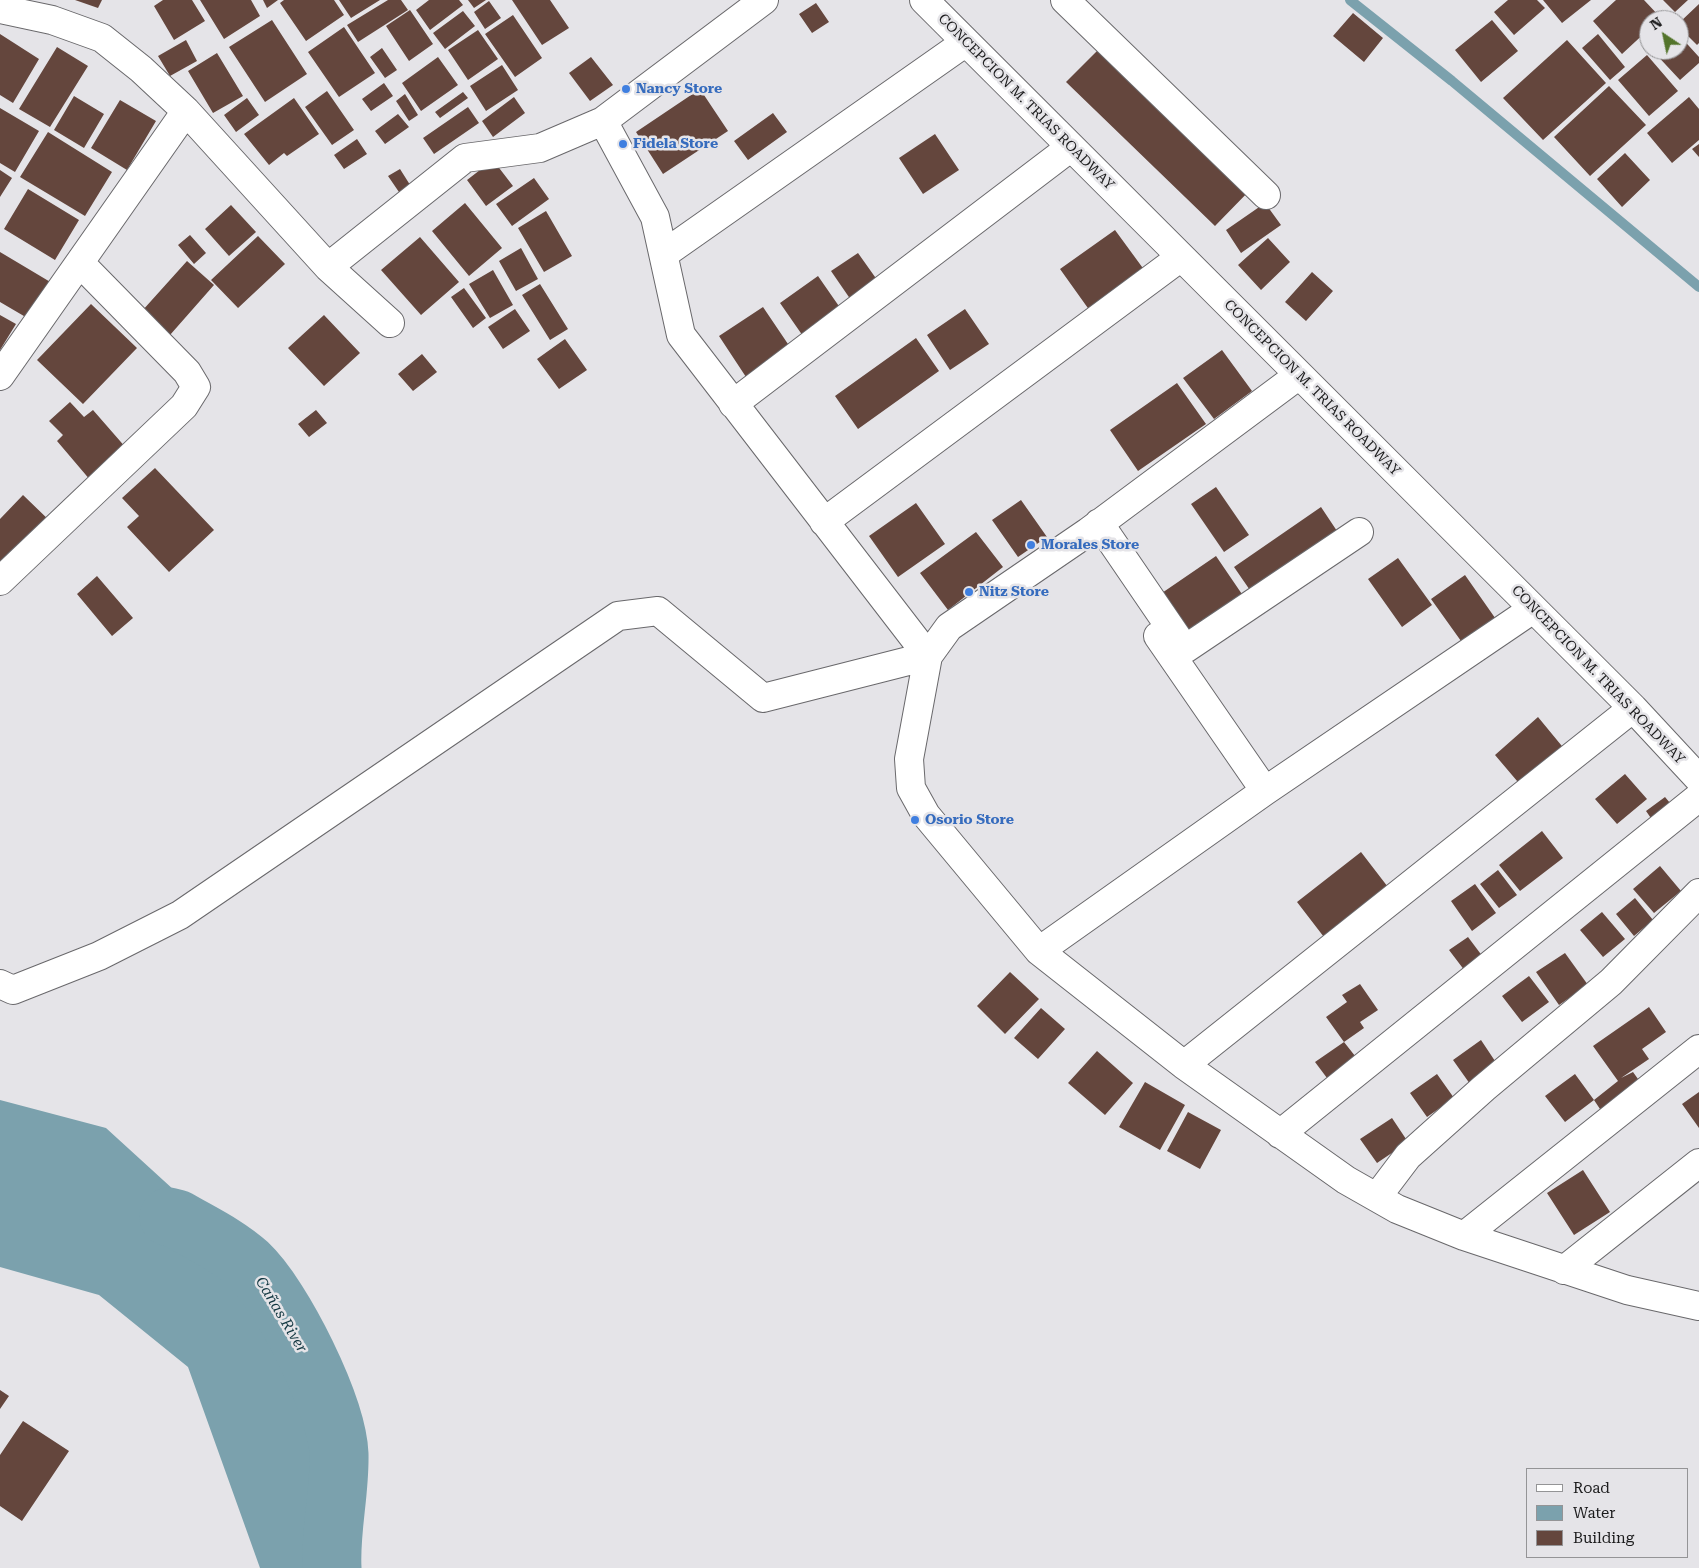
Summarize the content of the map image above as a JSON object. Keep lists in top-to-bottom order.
{
  "streets": {
    "street": ["CONCEPCION M. TRIAS ROADWAY"]
  },
  "water": ["Cañas River"],
  "places": [
    "Nancy Store",
    "Fidela Store",
    "Morales Store",
    "Nitz Store",
    "Osorio Store"
  ],
  "legend": ["Road", "Water", "Building"],
  "north": "top left"
}
